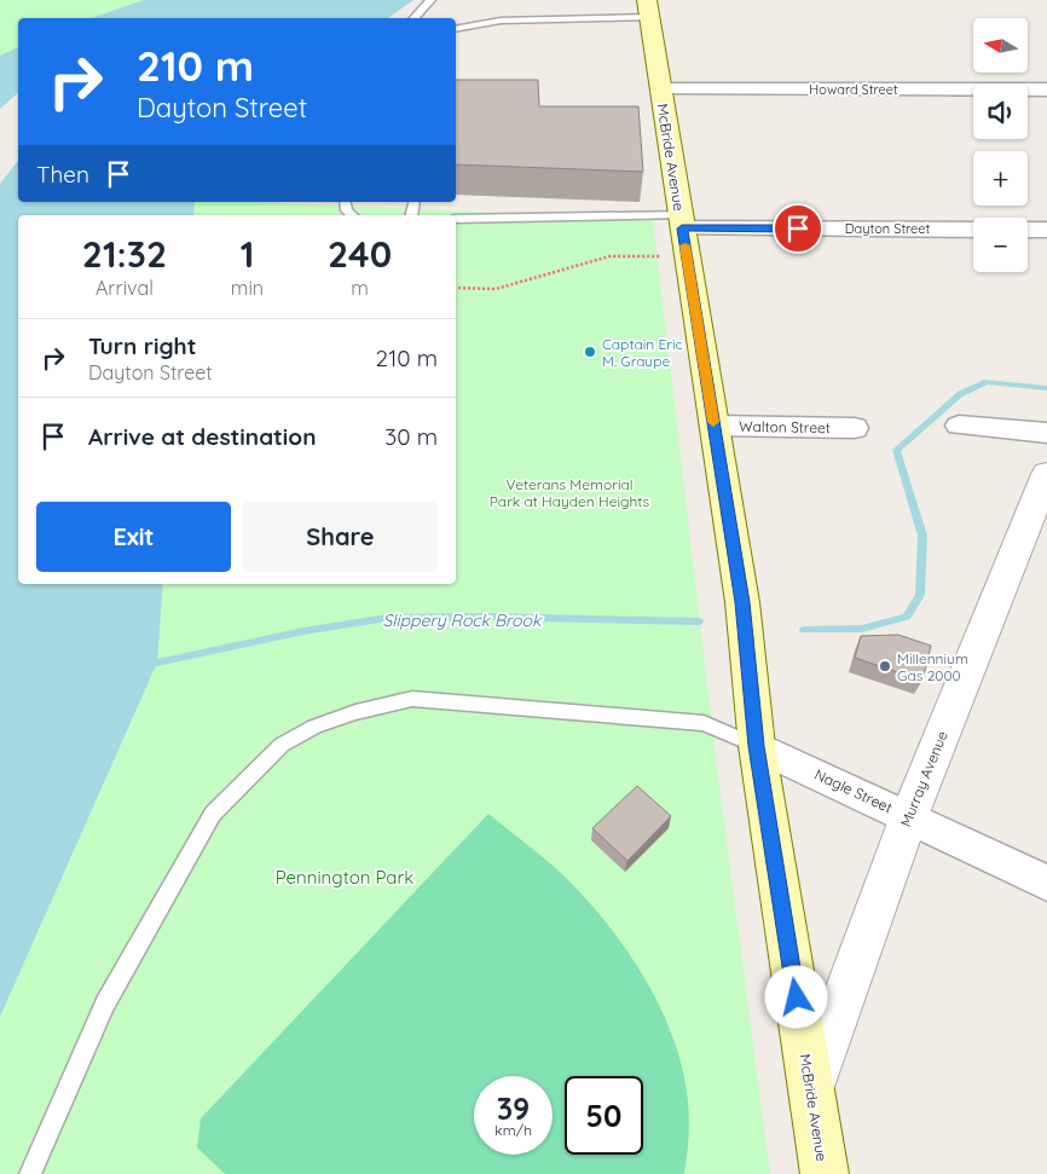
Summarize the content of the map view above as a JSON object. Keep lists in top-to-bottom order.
{
  "streets": {
    "main road": ["McBride Avenue"],
    "street": [
      "Howard Street",
      "Dayton Street",
      "Walton Street",
      "Murray Avenue",
      "Nagle Street"
    ]
  },
  "crossings": [
    ["Howard Street", "McBride Avenue"],
    ["McBride Avenue", "Dayton Street"],
    ["McBride Avenue", "Walton Street"],
    ["McBride Avenue", "Murray Avenue"],
    ["McBride Avenue", "Nagle Street"],
    ["Murray Avenue", "Nagle Street"]
  ],
  "water": ["Slippery Rock Brook"],
  "parks": ["Veterans Memorial Park at Hayden Heights", "Pennington Park"],
  "places": ["Captain Eric M. Graupe", "Millennium Gas 2000"],
  "north": "left",
  "page": {
    "map_buttons": ["+", "−"],
    "turn": ["210 m", "Dayton Street"],
    "then": "Then",
    "eta": [
      "21:32",
      "Arrival",
      "1",
      "min",
      "240",
      "m"
    ],
    "list": [
      {
        "name": "Turn right",
        "note": "Dayton Street",
        "value": "210 m"
      },
      {
        "name": "Arrive at destination",
        "value": "30 m"
      }
    ],
    "buttons": ["Exit", "Share"],
    "speed": "39 km/h",
    "limit": "50"
  }
}
